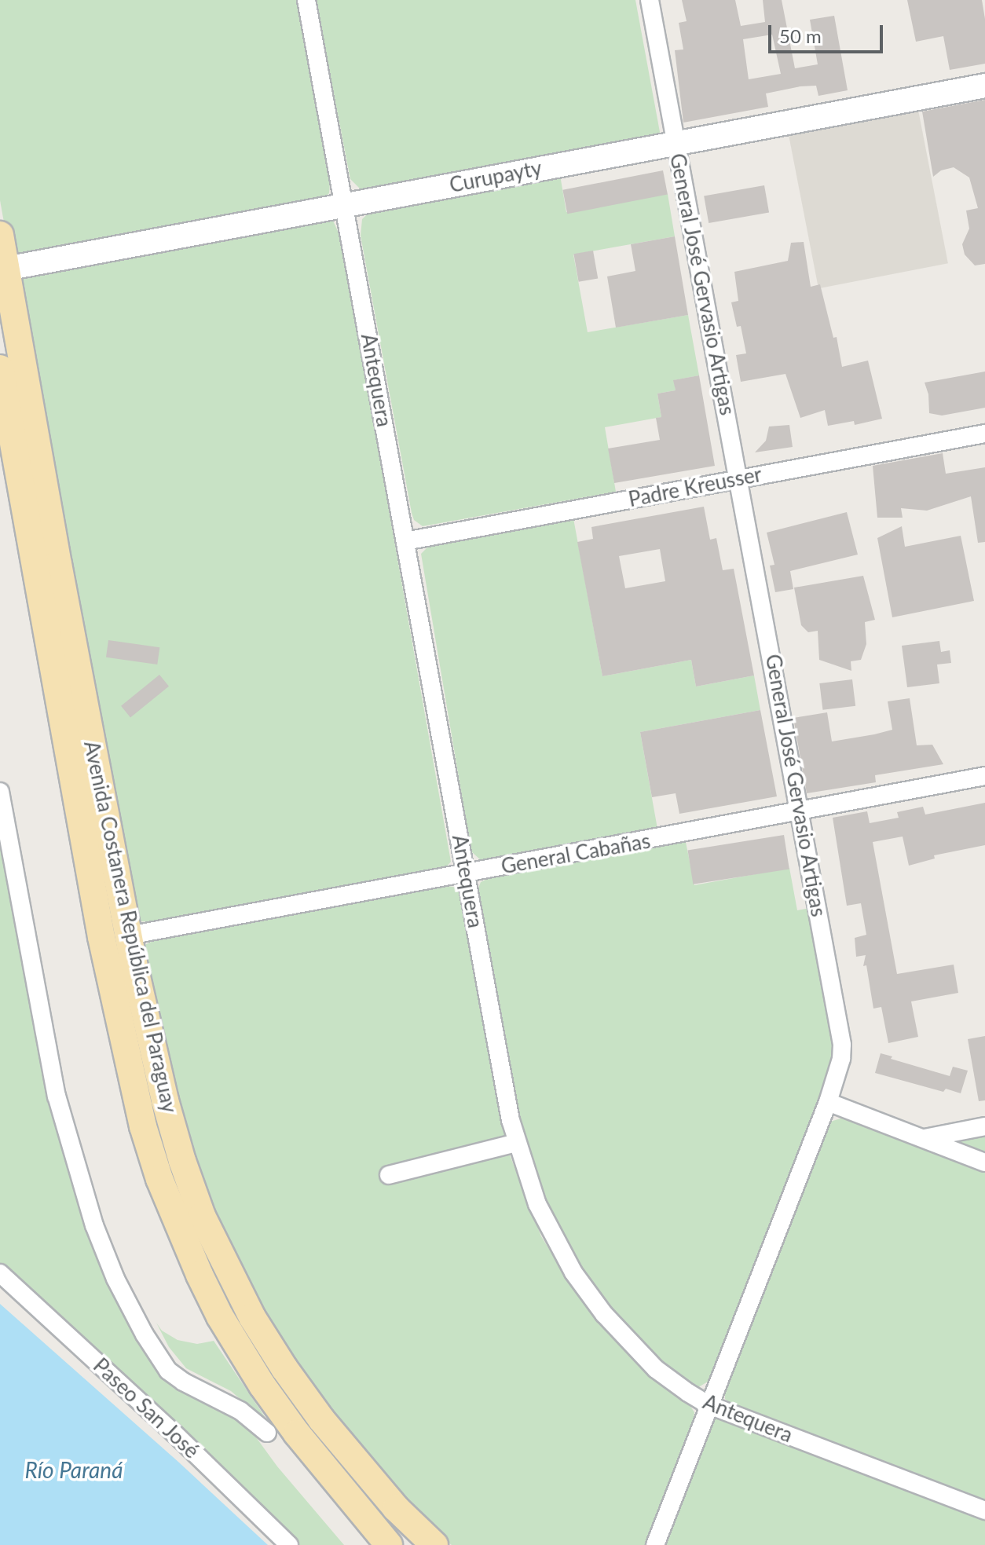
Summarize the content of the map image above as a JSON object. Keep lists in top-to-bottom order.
{
  "streets": {
    "main road": ["Avenida Costanera República del Paraguay"],
    "street": [
      "Curupayty",
      "General José Gervasio Artigas",
      "Antequera",
      "Padre Kreusser",
      "General Cabañas",
      "Paseo San José"
    ]
  },
  "crossings": [
    ["Curupayty", "General José Gervasio Artigas"],
    ["Curupayty", "Antequera"],
    ["Curupayty", "Avenida Costanera República del Paraguay"],
    ["General José Gervasio Artigas", "Antequera"],
    ["General José Gervasio Artigas", "Padre Kreusser"],
    ["General José Gervasio Artigas", "General Cabañas"],
    ["Antequera", "Padre Kreusser"],
    ["Antequera", "General Cabañas"],
    ["General Cabañas", "Avenida Costanera República del Paraguay"]
  ],
  "water": ["Río Paraná"],
  "scale_bar": "50 m"
}
